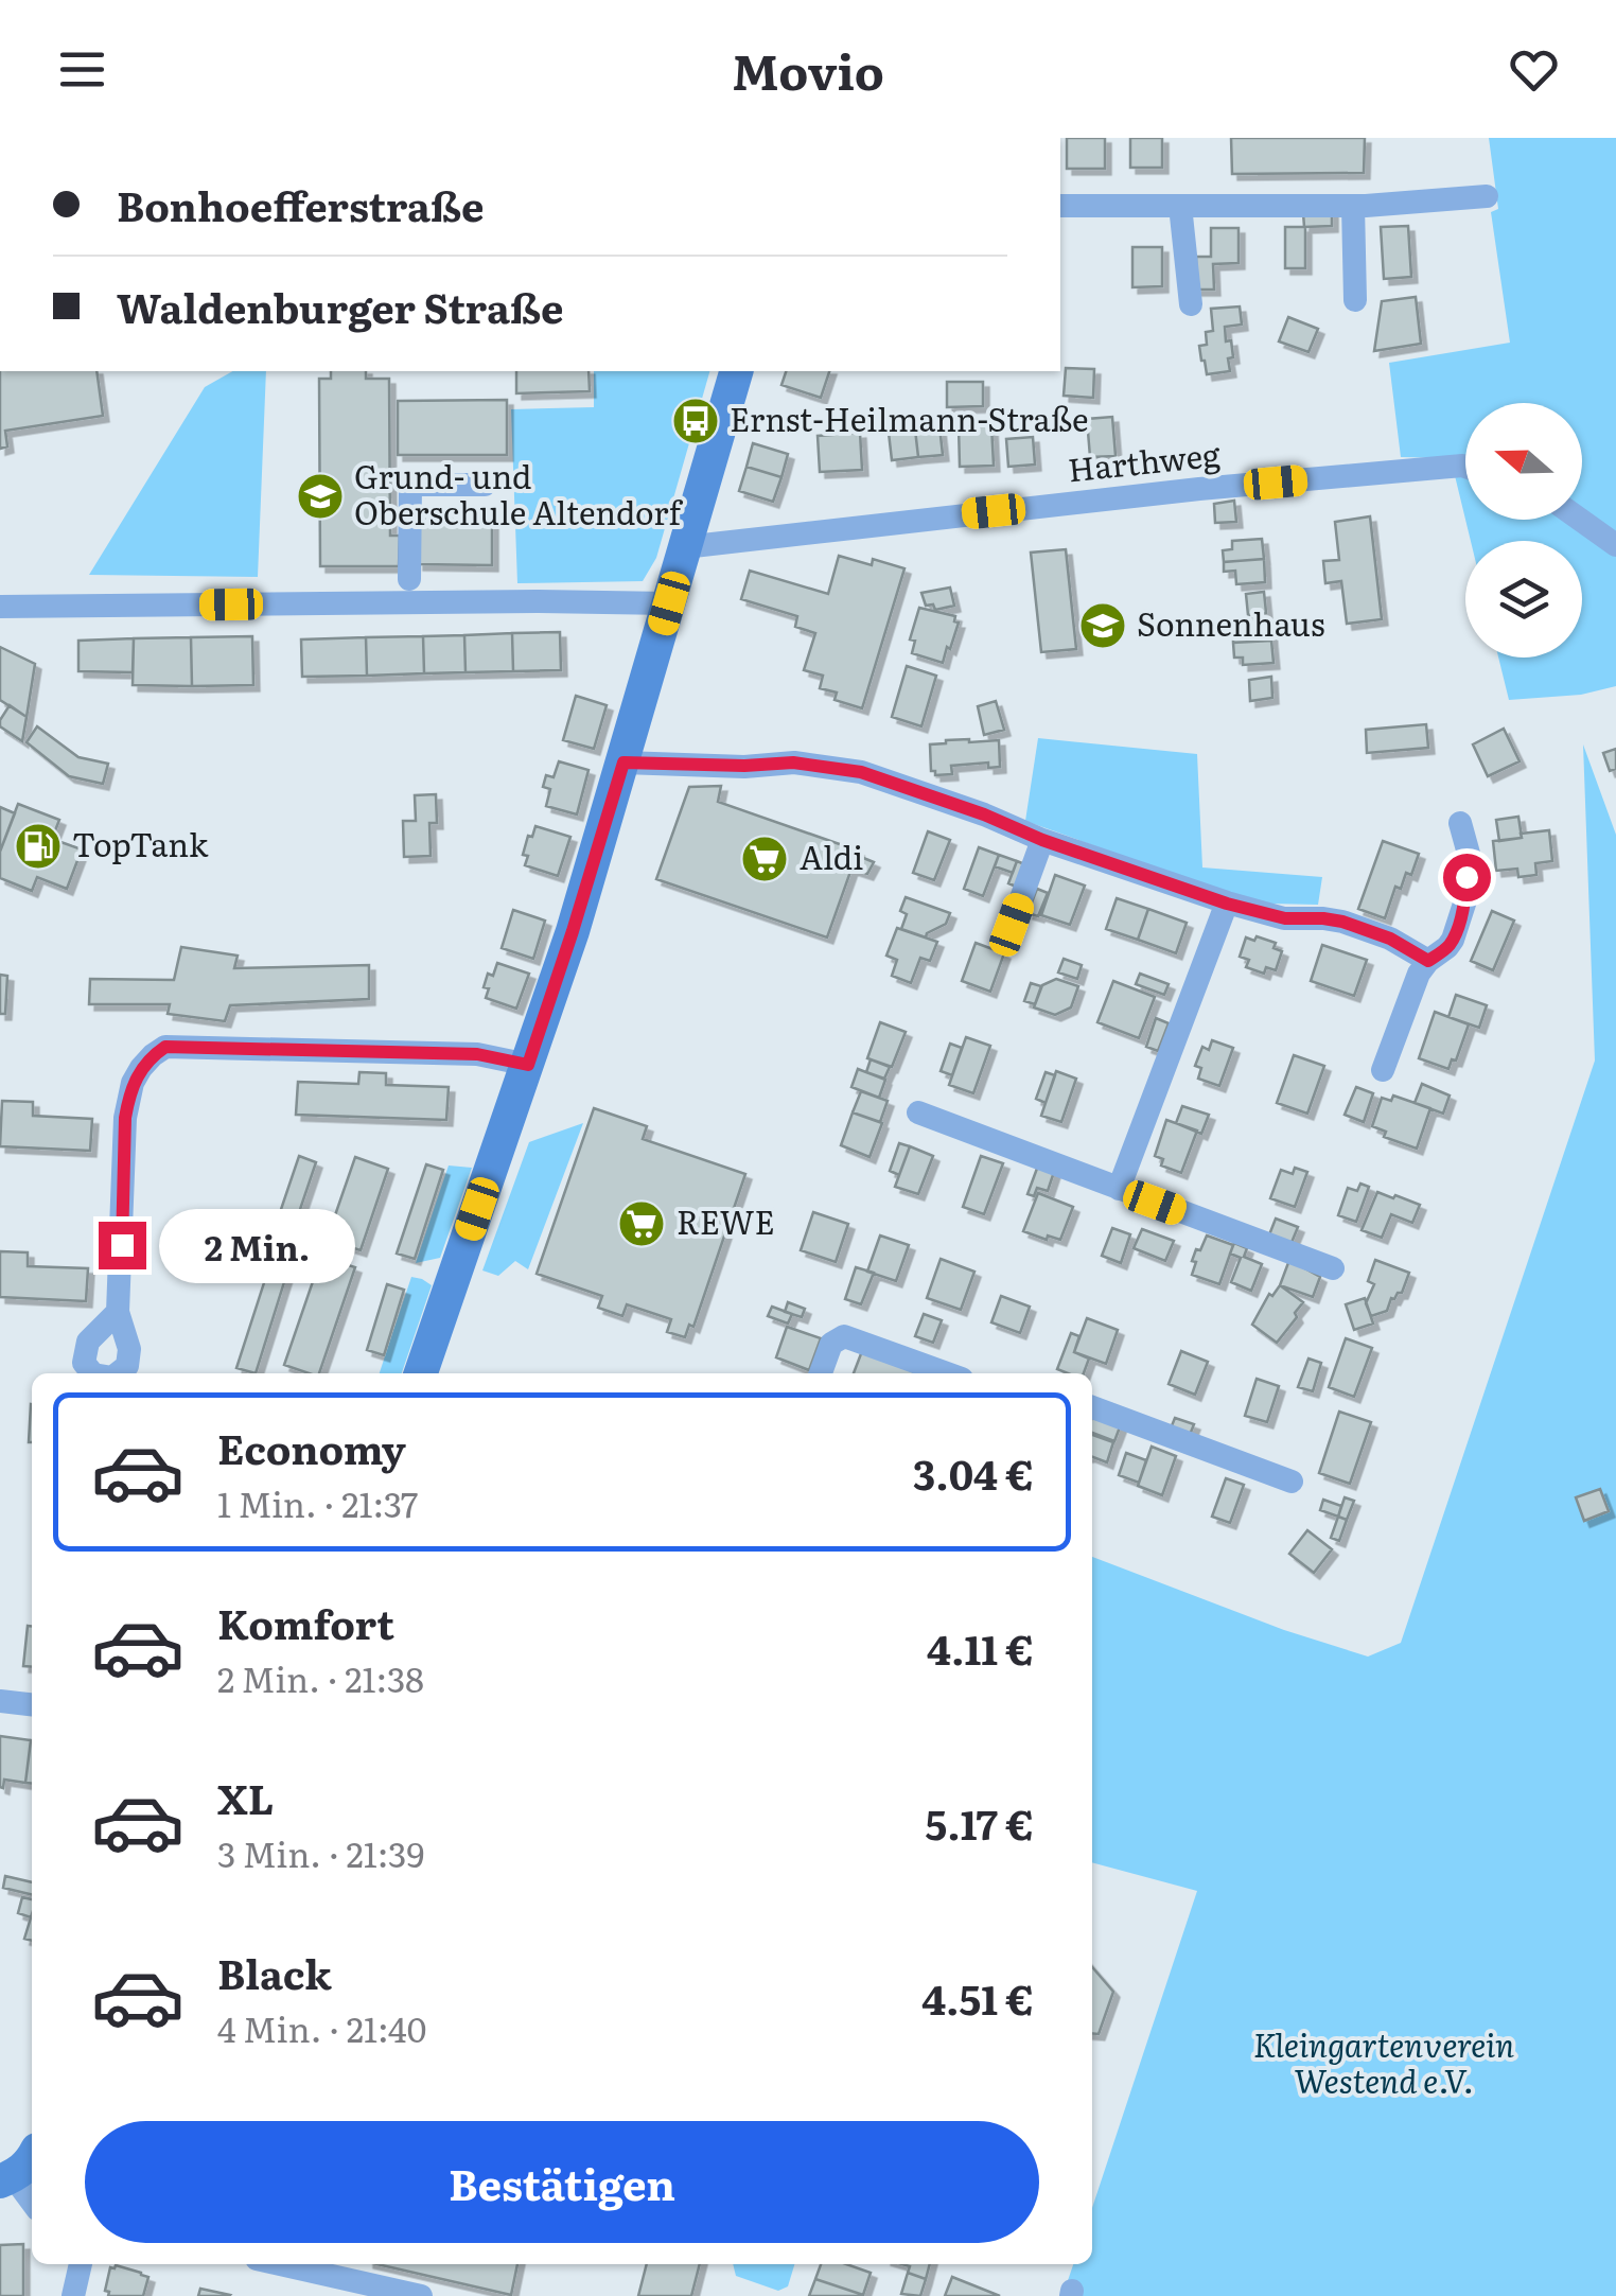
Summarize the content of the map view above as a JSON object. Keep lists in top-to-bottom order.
{
  "streets": {
    "street": ["Harthweg"]
  },
  "parks": ["Kleingartenverein Westend e.V."],
  "places": {
    "bus stop": ["Ernst-Heilmann-Straße"],
    "school or university": ["Grund- und Oberschule Altendorf", "Sonnenhaus"],
    "fuel station": ["TopTank"],
    "supermarket": ["Aldi", "REWE"]
  },
  "north": "left",
  "page": {
    "header": "Movio",
    "banner": ["Bonhoefferstraße", "Waldenburger Straße"],
    "bubble": "2 Min.",
    "list": [
      {
        "name": "Economy",
        "note": "1 Min. · 21:37",
        "value": "3.04 €"
      },
      {
        "name": "Komfort",
        "note": "2 Min. · 21:38",
        "value": "4.11 €"
      },
      {
        "name": "XL",
        "note": "3 Min. · 21:39",
        "value": "5.17 €"
      },
      {
        "name": "Black",
        "note": "4 Min. · 21:40",
        "value": "4.51 €"
      }
    ],
    "buttons": "Bestätigen"
  }
}
